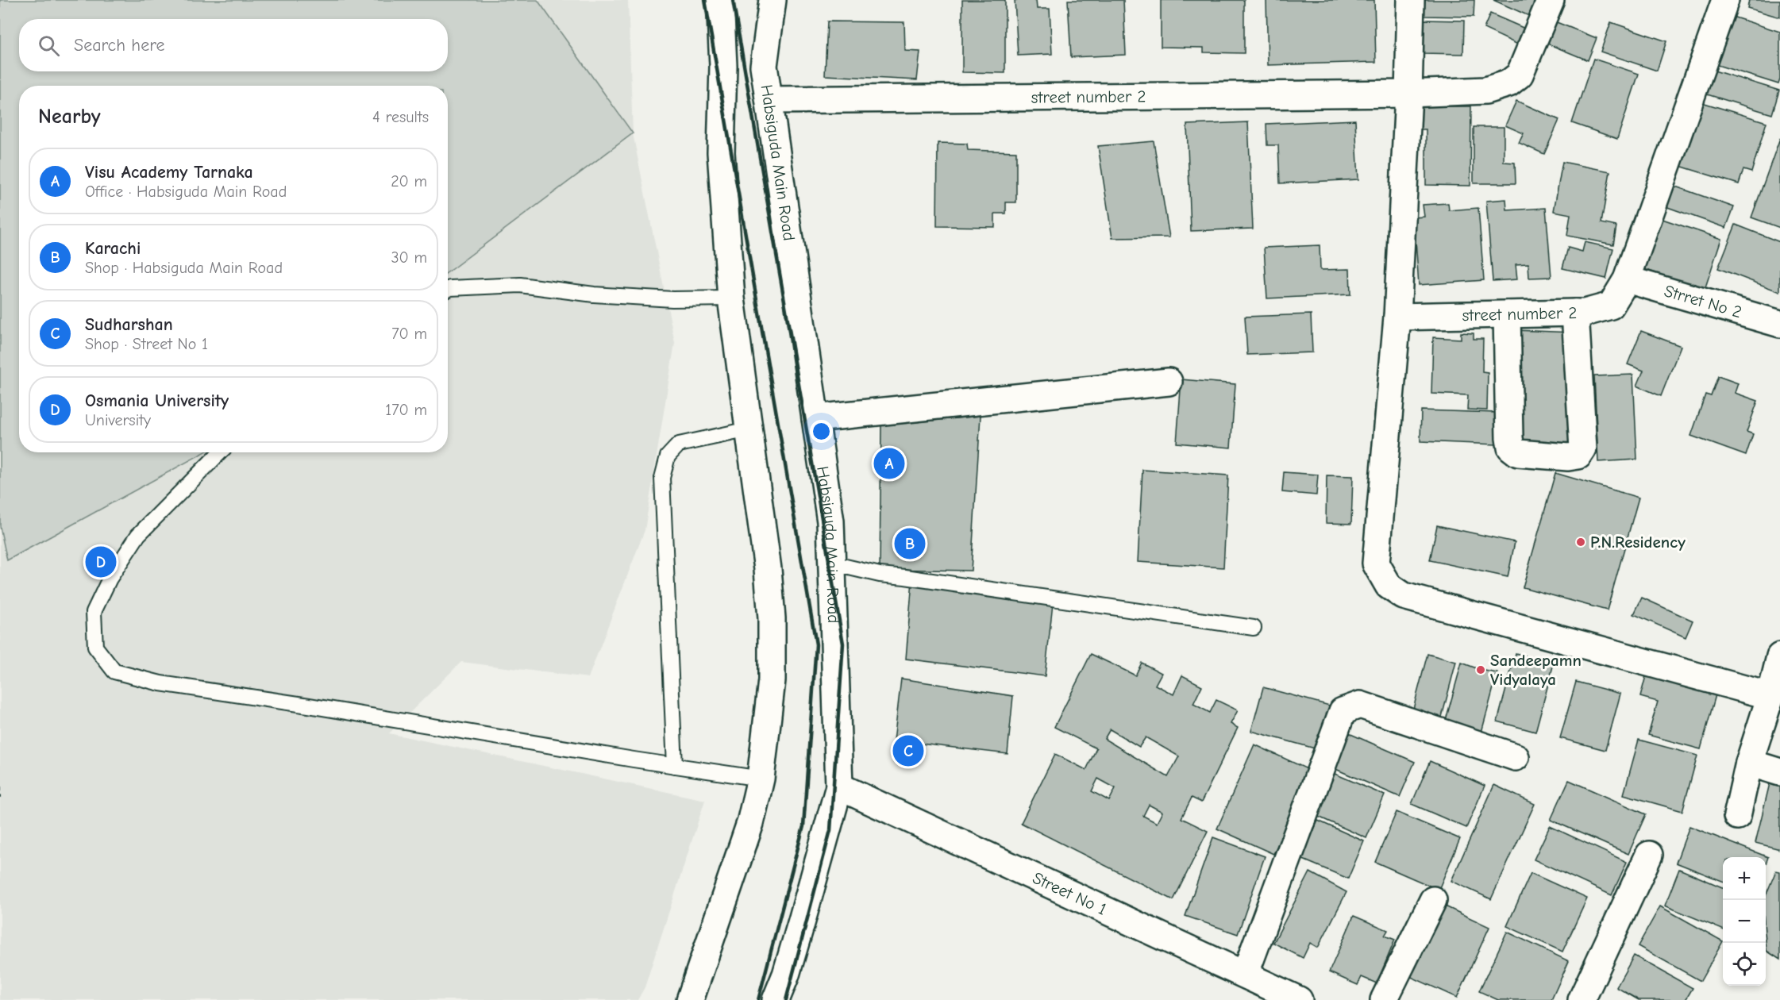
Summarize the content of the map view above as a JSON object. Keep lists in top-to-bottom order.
{
  "streets": {
    "street": [
      "street number 2",
      "Habsiguda Main Road",
      "Strret No 2",
      "Street No 1"
    ]
  },
  "crossings": [
    ["street number 2", "Habsiguda Main Road"],
    ["street number 2", "Strret No 2"],
    ["Habsiguda Main Road", "Street No 1"]
  ],
  "places": ["P.N.Residency", "Sandeepamn Vidyalaya"],
  "page": {
    "search": "Search here",
    "heading": ["Nearby", "4 results"],
    "list": [
      {
        "mark": "A",
        "name": "Visu Academy Tarnaka",
        "note": "Office · Habsiguda Main Road",
        "value": "20 m"
      },
      {
        "mark": "B",
        "name": "Karachi",
        "note": "Shop · Habsiguda Main Road",
        "value": "30 m"
      },
      {
        "mark": "C",
        "name": "Sudharshan",
        "note": "Shop · Street No 1",
        "value": "70 m"
      },
      {
        "mark": "D",
        "name": "Osmania University",
        "note": "University",
        "value": "170 m"
      }
    ],
    "pins": [
      "A",
      "B",
      "D",
      "C"
    ],
    "map_buttons": ["+", "−"]
  }
}
